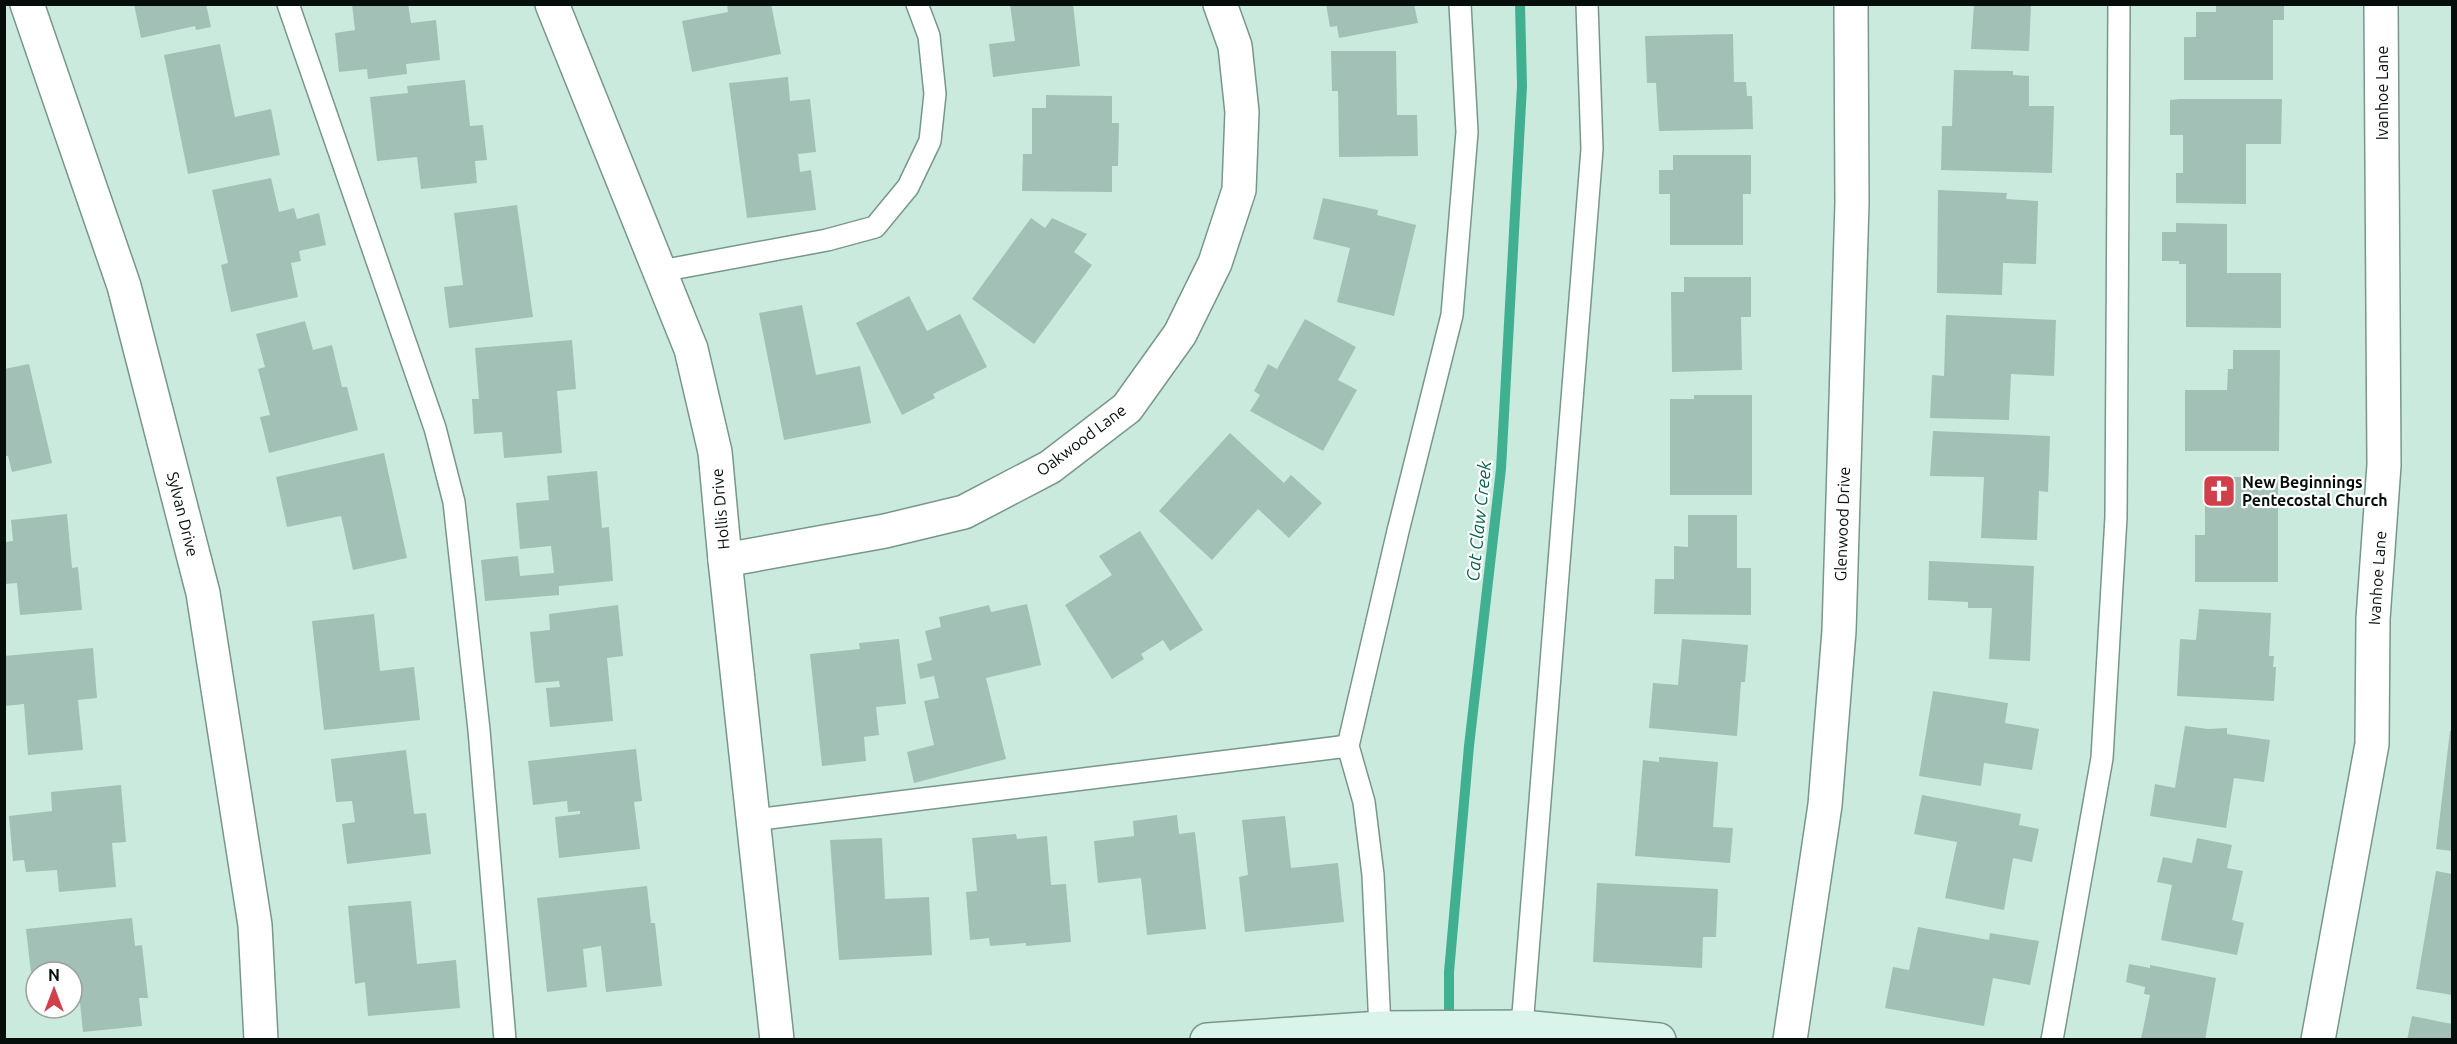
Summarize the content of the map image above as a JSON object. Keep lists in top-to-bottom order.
{
  "streets": {
    "street": [
      "Ivanhoe Lane",
      "Oakwood Lane",
      "Hollis Drive",
      "Sylvan Drive",
      "Glenwood Drive"
    ]
  },
  "crossings": [
    ["Oakwood Lane", "Hollis Drive"]
  ],
  "water": ["Cat Claw Creek"],
  "places": {
    "church": ["New Beginnings Pentecostal Church"]
  },
  "north": "top"
}
